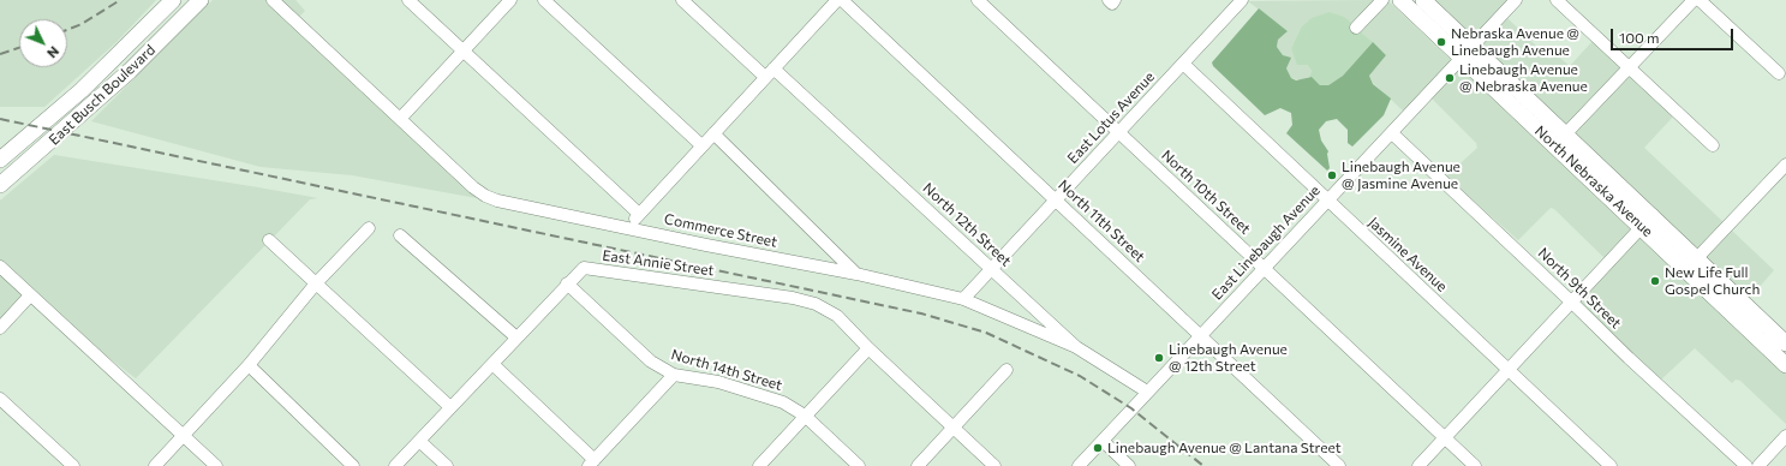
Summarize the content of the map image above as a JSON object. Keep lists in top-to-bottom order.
{
  "streets": {
    "main road": ["East Busch Boulevard", "North Nebraska Avenue"],
    "street": [
      "East Lotus Avenue",
      "North 10th Street",
      "North 11th Street",
      "North 12th Street",
      "Commerce Street",
      "East Linebaugh Avenue",
      "Jasmine Avenue",
      "East Annie Street",
      "North 9th Street",
      "North 14th Street"
    ]
  },
  "crossings": [
    ["East Lotus Avenue", "North 10th Street"],
    ["East Lotus Avenue", "North 11th Street"],
    ["East Lotus Avenue", "North 12th Street"],
    ["East Lotus Avenue", "Commerce Street"],
    ["East Lotus Avenue", "Jasmine Avenue"],
    ["North Nebraska Avenue", "East Linebaugh Avenue"],
    ["North 10th Street", "East Linebaugh Avenue"],
    ["North 11th Street", "East Linebaugh Avenue"],
    ["North 12th Street", "Commerce Street"],
    ["North 12th Street", "East Linebaugh Avenue"],
    ["East Linebaugh Avenue", "Jasmine Avenue"],
    ["East Linebaugh Avenue", "North 9th Street"],
    ["East Annie Street", "North 14th Street"]
  ],
  "places": [
    "Nebraska Avenue @ Linebaugh Avenue",
    "Linebaugh Avenue @ Nebraska Avenue",
    "Linebaugh Avenue @ Jasmine Avenue",
    "New Life Full Gospel Church",
    "Linebaugh Avenue @ 12th Street",
    "Linebaugh Avenue @ Lantana Street"
  ],
  "scale_bar": "100 m",
  "north": "bottom right"
}
